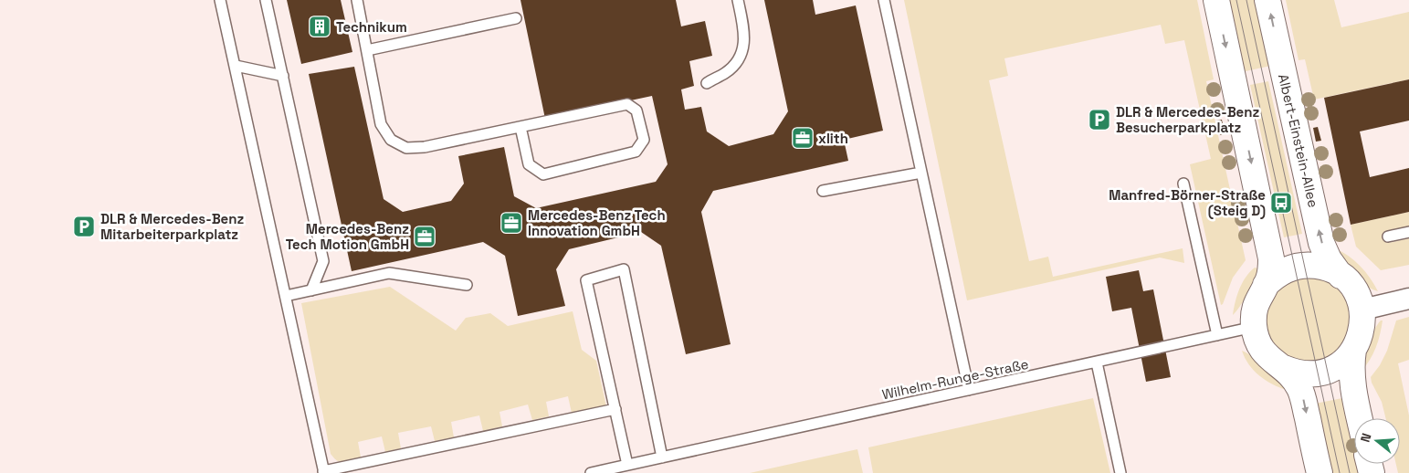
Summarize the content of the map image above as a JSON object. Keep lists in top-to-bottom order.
{
  "streets": {
    "street": ["Albert-Einstein-Allee"],
    "lane": ["Wilhelm-Runge-Straße"]
  },
  "crossings": [
    ["Albert-Einstein-Allee", "Wilhelm-Runge-Straße"]
  ],
  "places": {
    "building": ["Technikum"],
    "parking": ["DLR & Mercedes-Benz Besucherparkplatz", "DLR & Mercedes-Benz Mitarbeiterparkplatz"],
    "office": ["xlith", "Mercedes-Benz Tech Innovation GmbH", "Mercedes-Benz Tech Motion GmbH"],
    "bus stop": ["Manfred-Börner-Straße (Steig D)"]
  },
  "north": "left"
}
